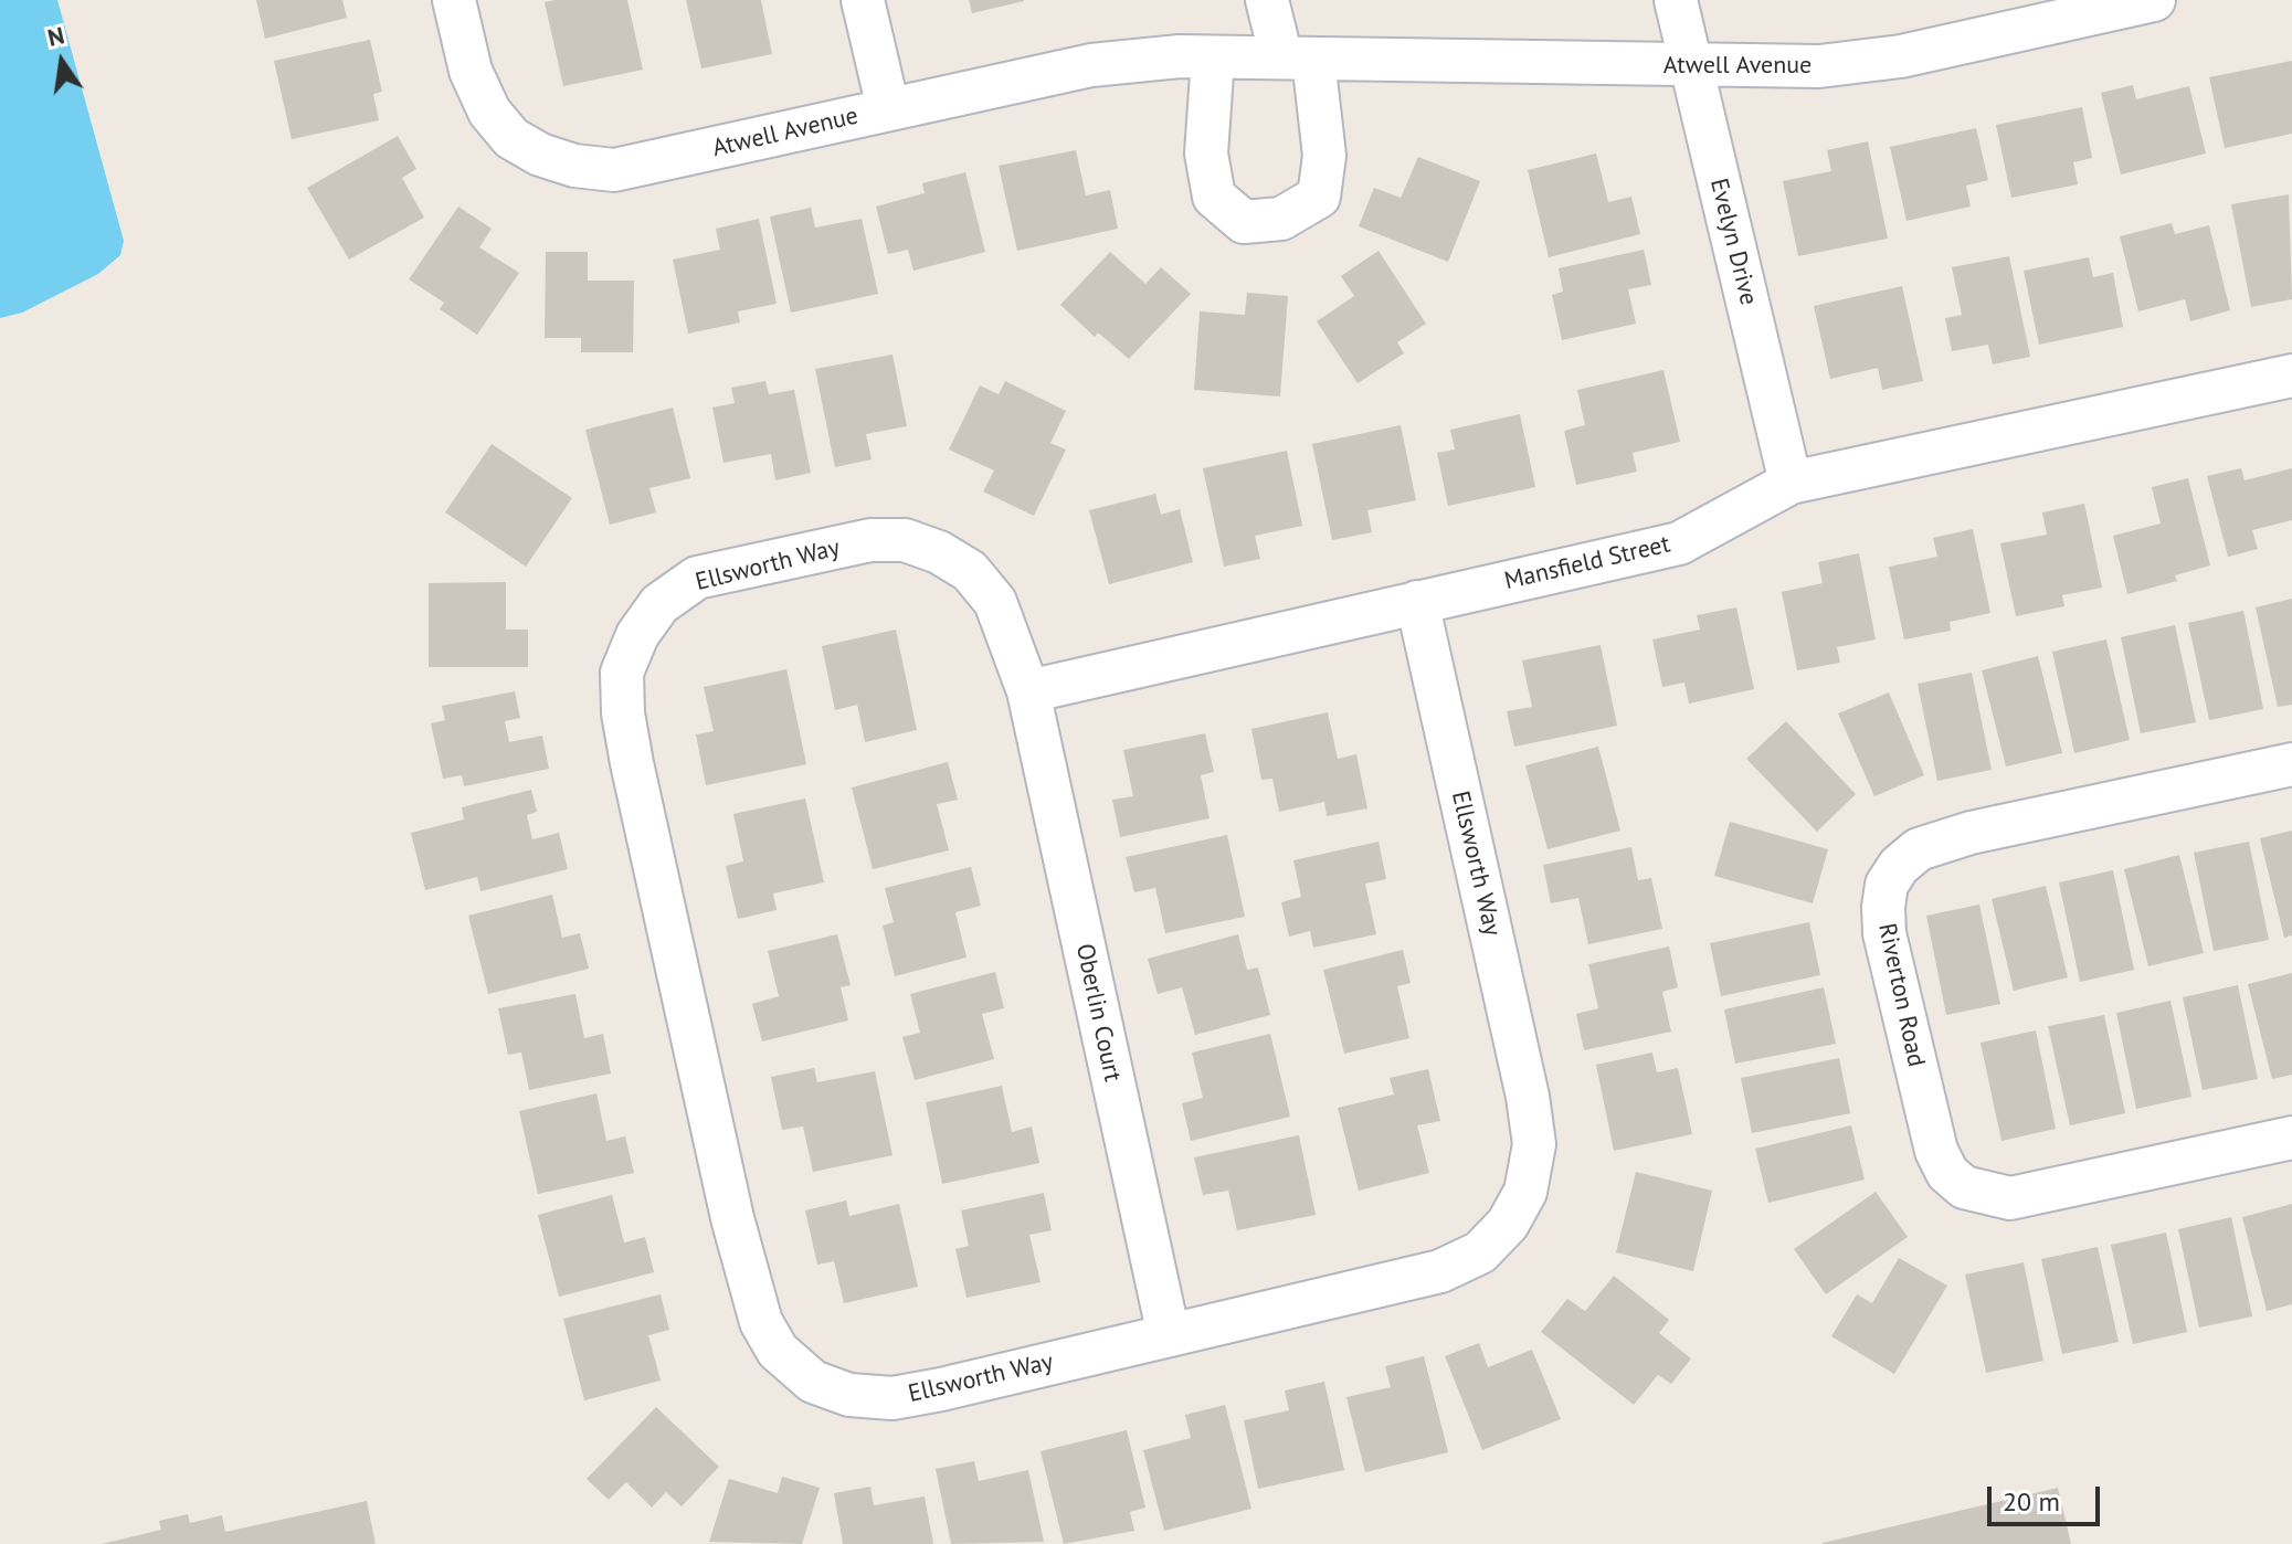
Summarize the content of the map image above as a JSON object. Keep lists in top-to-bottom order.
{
  "streets": {
    "street": [
      "Atwell Avenue",
      "Evelyn Drive",
      "Mansfield Street",
      "Ellsworth Way",
      "Riverton Road",
      "Oberlin Court"
    ]
  },
  "crossings": [
    ["Atwell Avenue", "Evelyn Drive"],
    ["Evelyn Drive", "Mansfield Street"],
    ["Mansfield Street", "Ellsworth Way"],
    ["Mansfield Street", "Oberlin Court"],
    ["Ellsworth Way", "Oberlin Court"]
  ],
  "scale_bar": "20 m",
  "north": "top"
}
